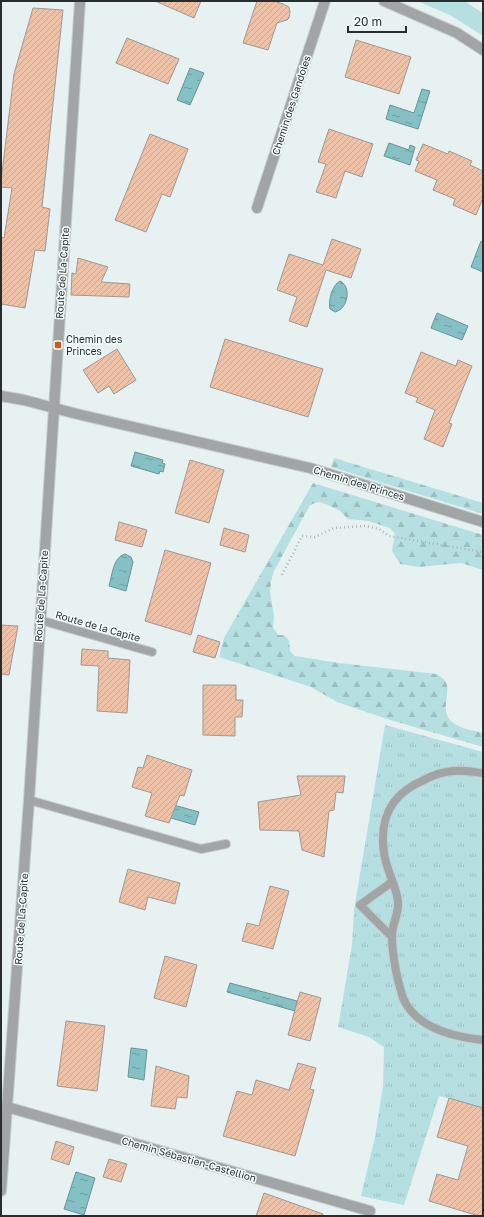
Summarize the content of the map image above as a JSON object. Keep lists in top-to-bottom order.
{
  "streets": {
    "street": [
      "Chemin des Gandoles",
      "Route de La-Capite",
      "Chemin des Princes",
      "Chemin Sébastien-Castellion"
    ],
    "lane": ["Route de la Capite"]
  },
  "crossings": [
    ["Route de La-Capite", "Chemin des Princes"],
    ["Route de La-Capite", "Route de la Capite"],
    ["Route de La-Capite", "Chemin Sébastien-Castellion"]
  ],
  "places": {
    "transit": ["Chemin des Princes"]
  },
  "scale_bar": "20 m"
}
